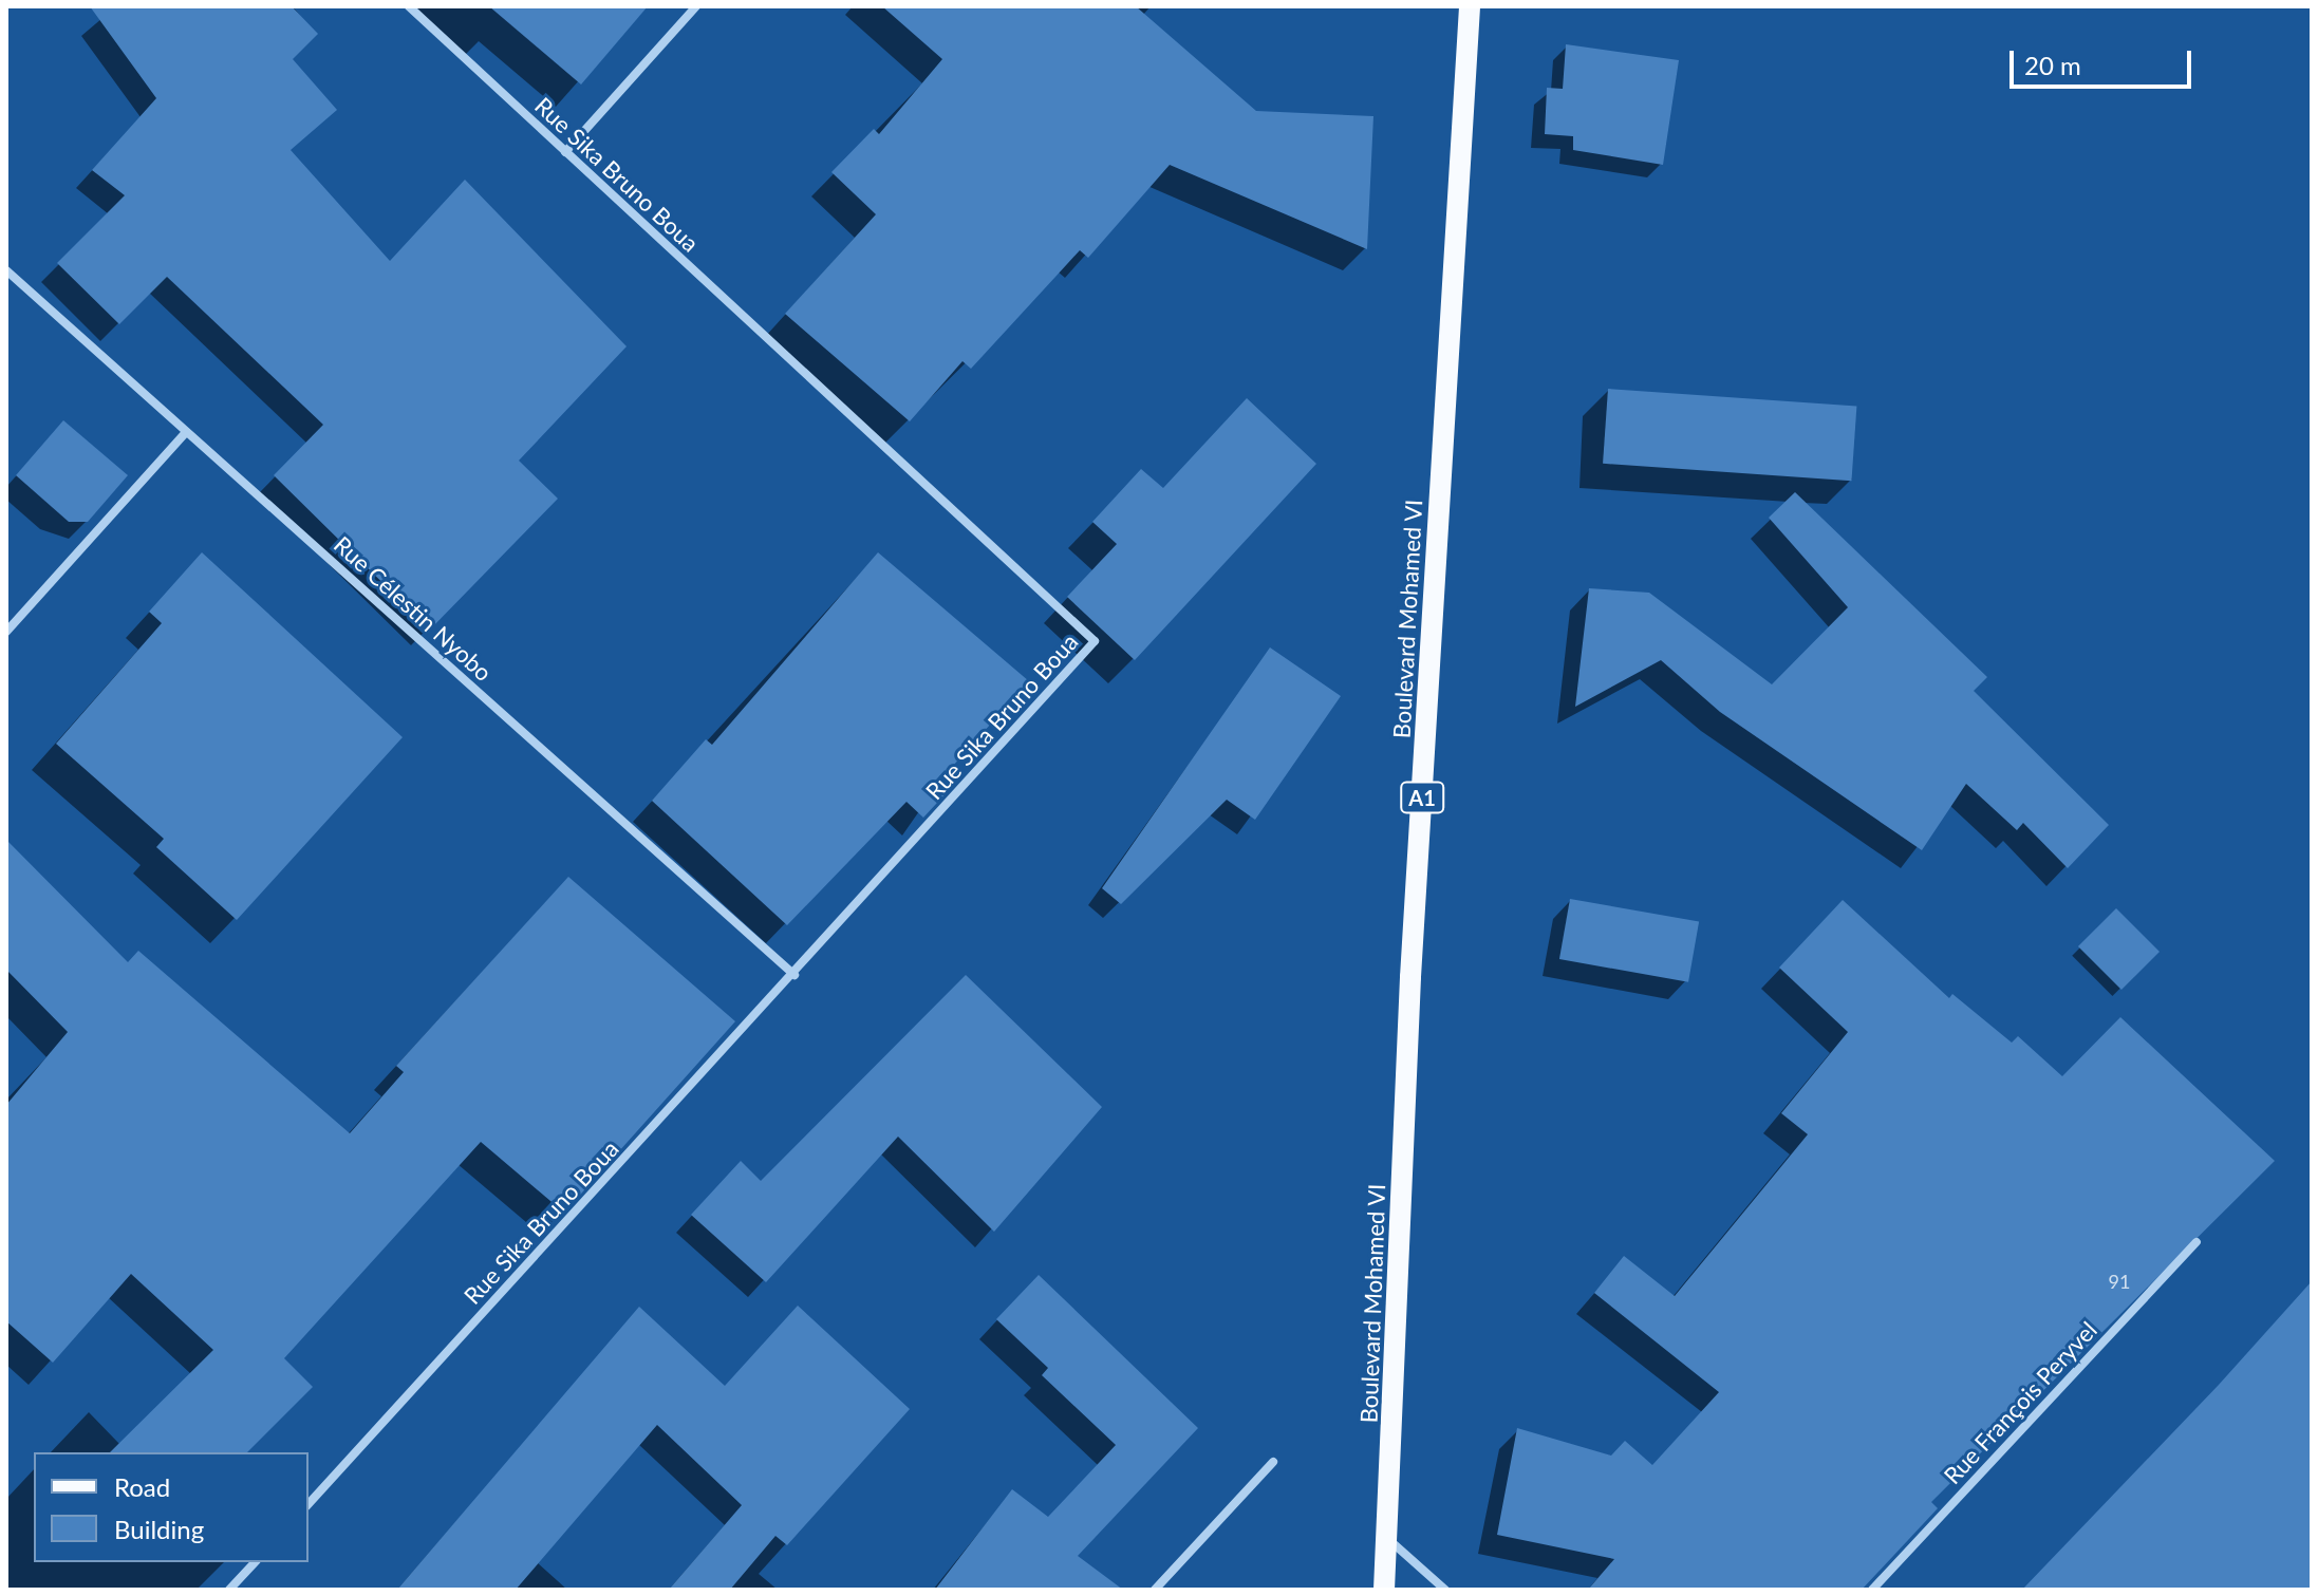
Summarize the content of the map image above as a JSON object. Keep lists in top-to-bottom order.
{
  "streets": {
    "main road": ["Boulevard Mohamed VI", "A1"],
    "street": ["Rue Sika Bruno Boua", "Rue Célestin Nyobo", "Rue François Peryvel"]
  },
  "crossings": [
    ["Rue Sika Bruno Boua", "Rue Célestin Nyobo"]
  ],
  "house_numbers": ["91"],
  "legend": ["Road", "Building"],
  "scale_bar": "20 m"
}
